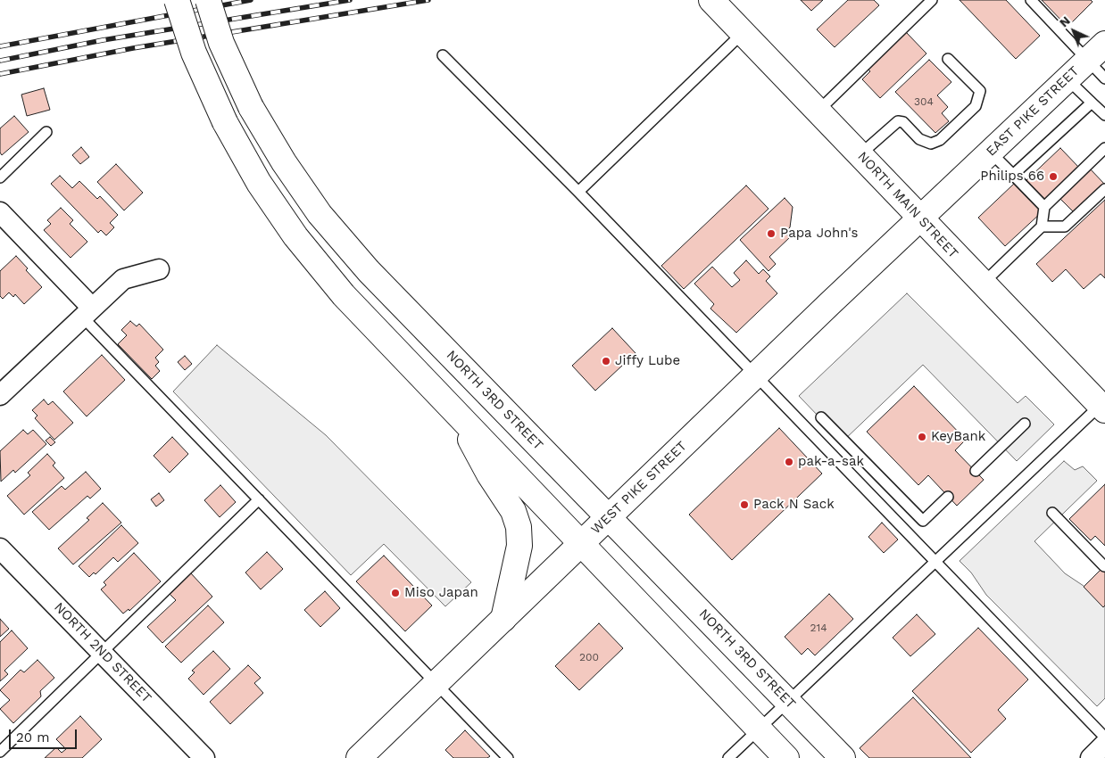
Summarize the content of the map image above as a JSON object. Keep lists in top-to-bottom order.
{
  "streets": {
    "main road": [
      "EAST PIKE STREET",
      "NORTH MAIN STREET",
      "NORTH 3RD STREET",
      "WEST PIKE STREET"
    ],
    "street": ["NORTH 2ND STREET"]
  },
  "crossings": [
    ["EAST PIKE STREET", "NORTH MAIN STREET"],
    ["EAST PIKE STREET", "WEST PIKE STREET"],
    ["NORTH MAIN STREET", "WEST PIKE STREET"],
    ["NORTH 3RD STREET", "WEST PIKE STREET"]
  ],
  "places": [
    "Philips 66",
    "Papa John's",
    "Jiffy Lube",
    "KeyBank",
    "pak-a-sak",
    "Pack N Sack",
    "Miso Japan"
  ],
  "house_numbers": ["304", "214", "200"],
  "scale_bar": "20 m",
  "north": "top left"
}
